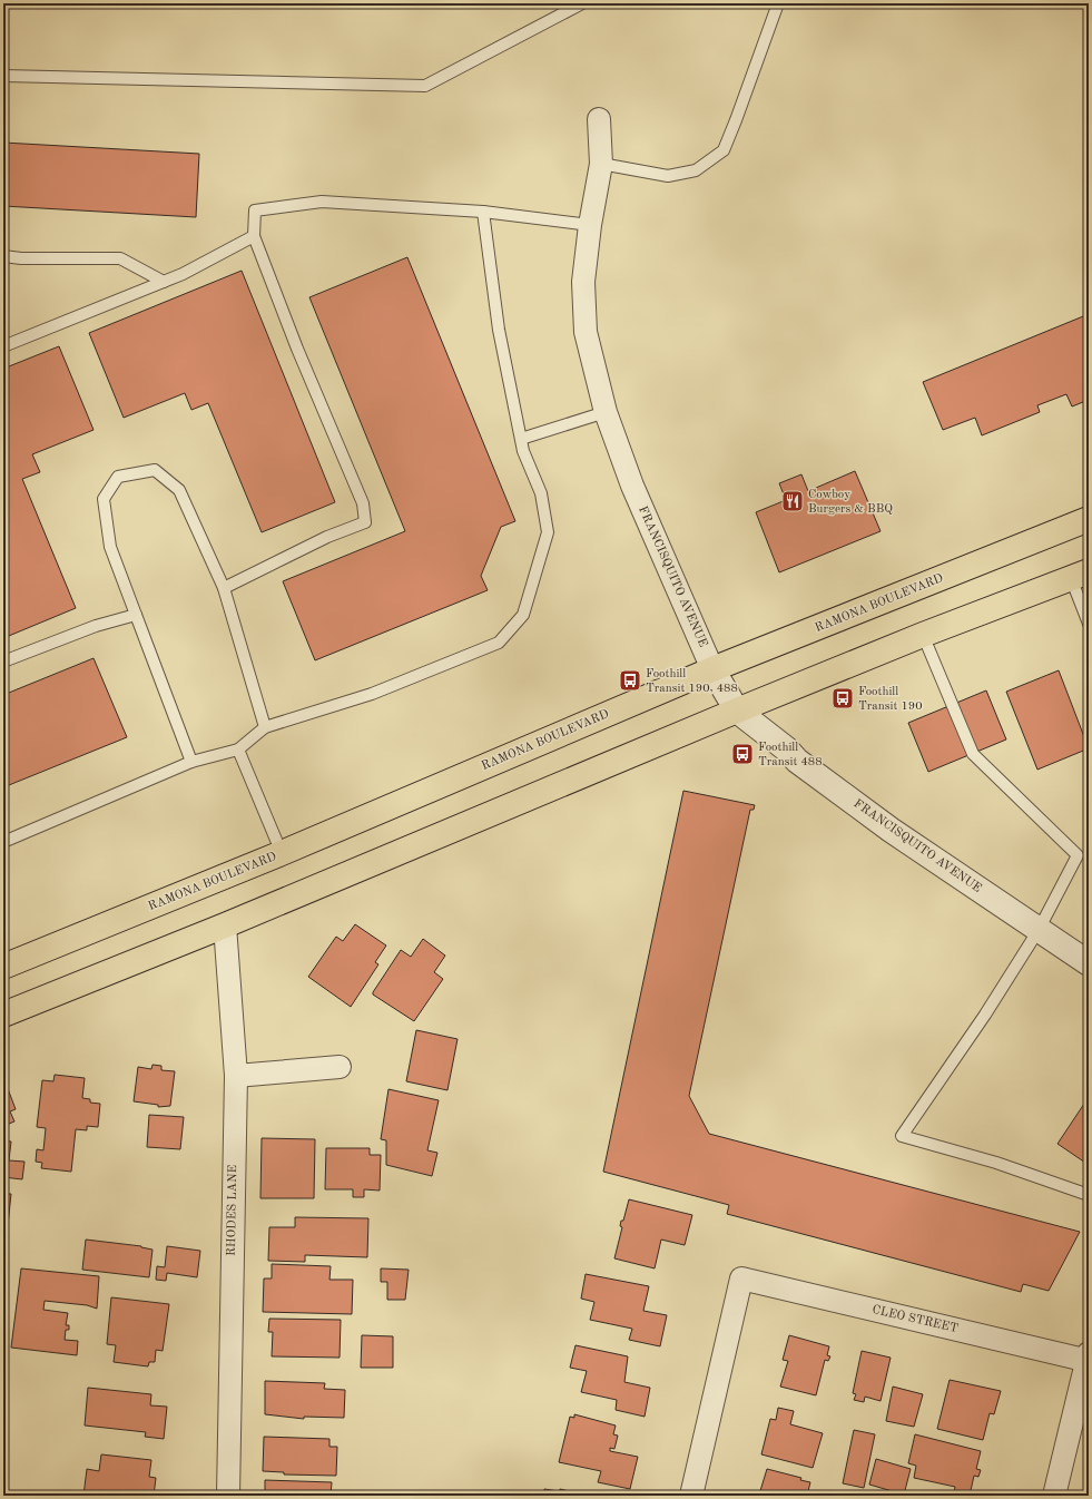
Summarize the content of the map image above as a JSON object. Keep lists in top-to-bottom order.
{
  "streets": {
    "main road": ["RAMONA BOULEVARD"],
    "street": ["FRANCISQUITO AVENUE", "RHODES LANE", "CLEO STREET"]
  },
  "crossings": [
    ["FRANCISQUITO AVENUE", "RAMONA BOULEVARD"]
  ],
  "places": {
    "restaurant": ["Cowboy Burgers & BBQ"],
    "bus stop": ["Foothill Transit 190, 488", "Foothill Transit 190", "Foothill Transit 488"]
  }
}
